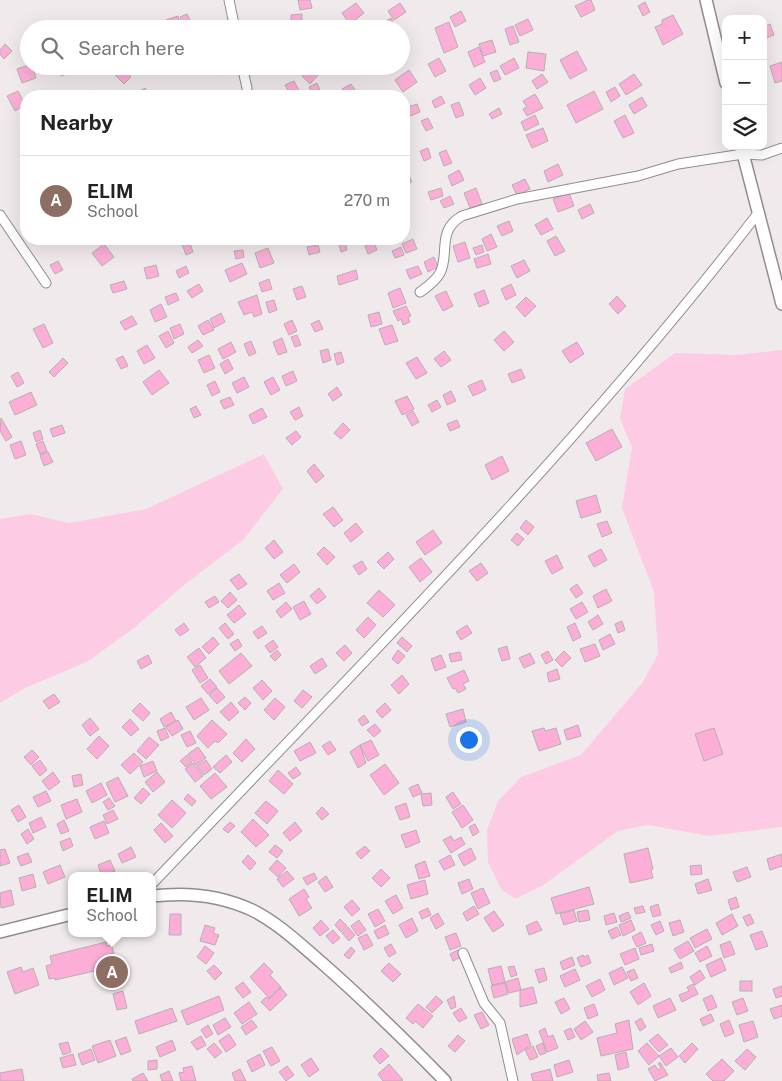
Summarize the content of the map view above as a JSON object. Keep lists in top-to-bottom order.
{
  "page": {
    "map_buttons": ["+", "−"],
    "search": "Search here",
    "heading": "Nearby",
    "list": [
      {
        "mark": "A",
        "name": "ELIM",
        "note": "School",
        "value": "270 m"
      }
    ],
    "popup": ["ELIM", "School"],
    "pins": "A"
  }
}
